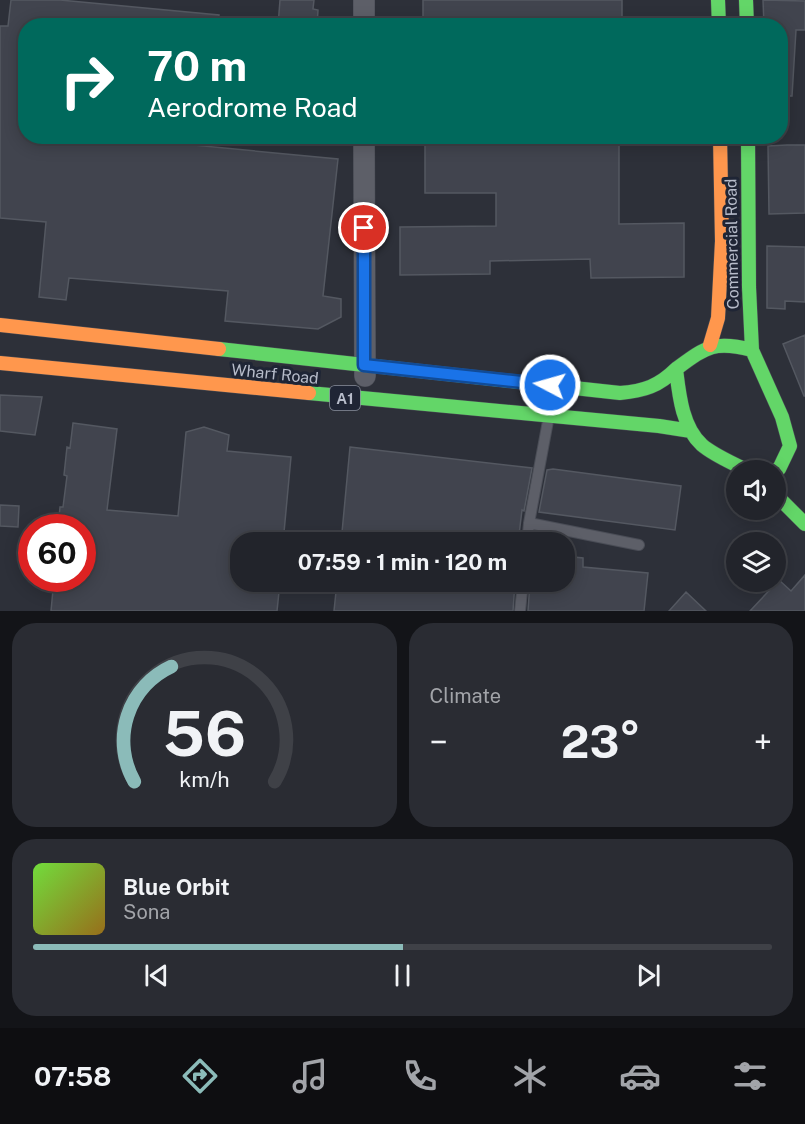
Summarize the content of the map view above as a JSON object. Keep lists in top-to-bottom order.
{
  "streets": {
    "main road": ["Commercial Road", "Wharf Road", "A1"]
  },
  "crossings": [
    ["Commercial Road", "Wharf Road"]
  ],
  "page": {
    "turn": ["70 m", "Aerodrome Road"],
    "limit": "60",
    "trip": "07:59 · 1 min · 120 m",
    "tile": "Climate",
    "heat": ["−", "23°", "+"],
    "song": ["Blue Orbit", "Sona"],
    "tabs": "07:58",
    "gauge": ["56", "km/h"]
  }
}
